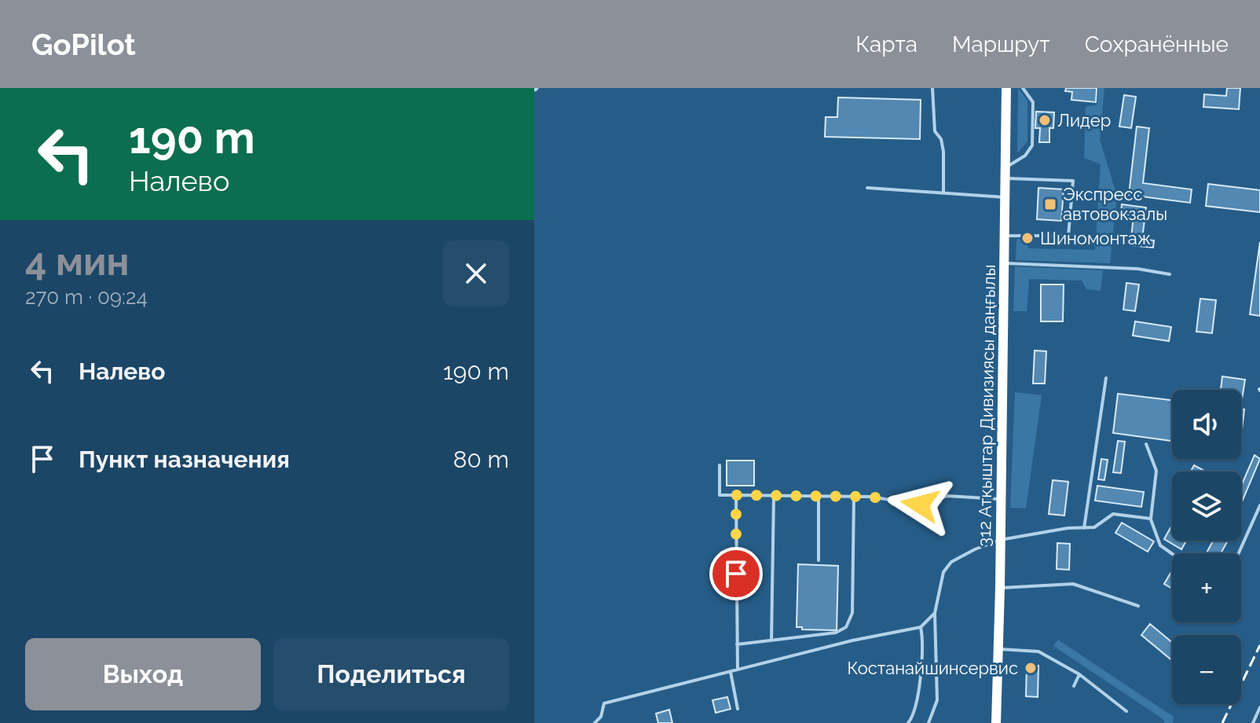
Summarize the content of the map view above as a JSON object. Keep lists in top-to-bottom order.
{
  "streets": {
    "highway": ["312 Атқыштар Дивизиясы даңғылы"]
  },
  "places": {
    "other": ["Лидер", "Шиномонтаж", "Костанайшинсервис"],
    "transit": ["Экспресс автовокзалы"]
  },
  "page": {
    "header": "GoPilot",
    "nav": ["Карта", "Маршрут", "Сохранённые"],
    "turn": ["190 m", "Налево"],
    "heading": ["4 мин", "270 m · 09:24"],
    "list": [
      {
        "name": "Налево",
        "value": "190 m"
      },
      {
        "name": "Пункт назначения",
        "value": "80 m"
      }
    ],
    "map_buttons": ["+", "−"],
    "buttons": ["Выход", "Поделиться"]
  }
}
